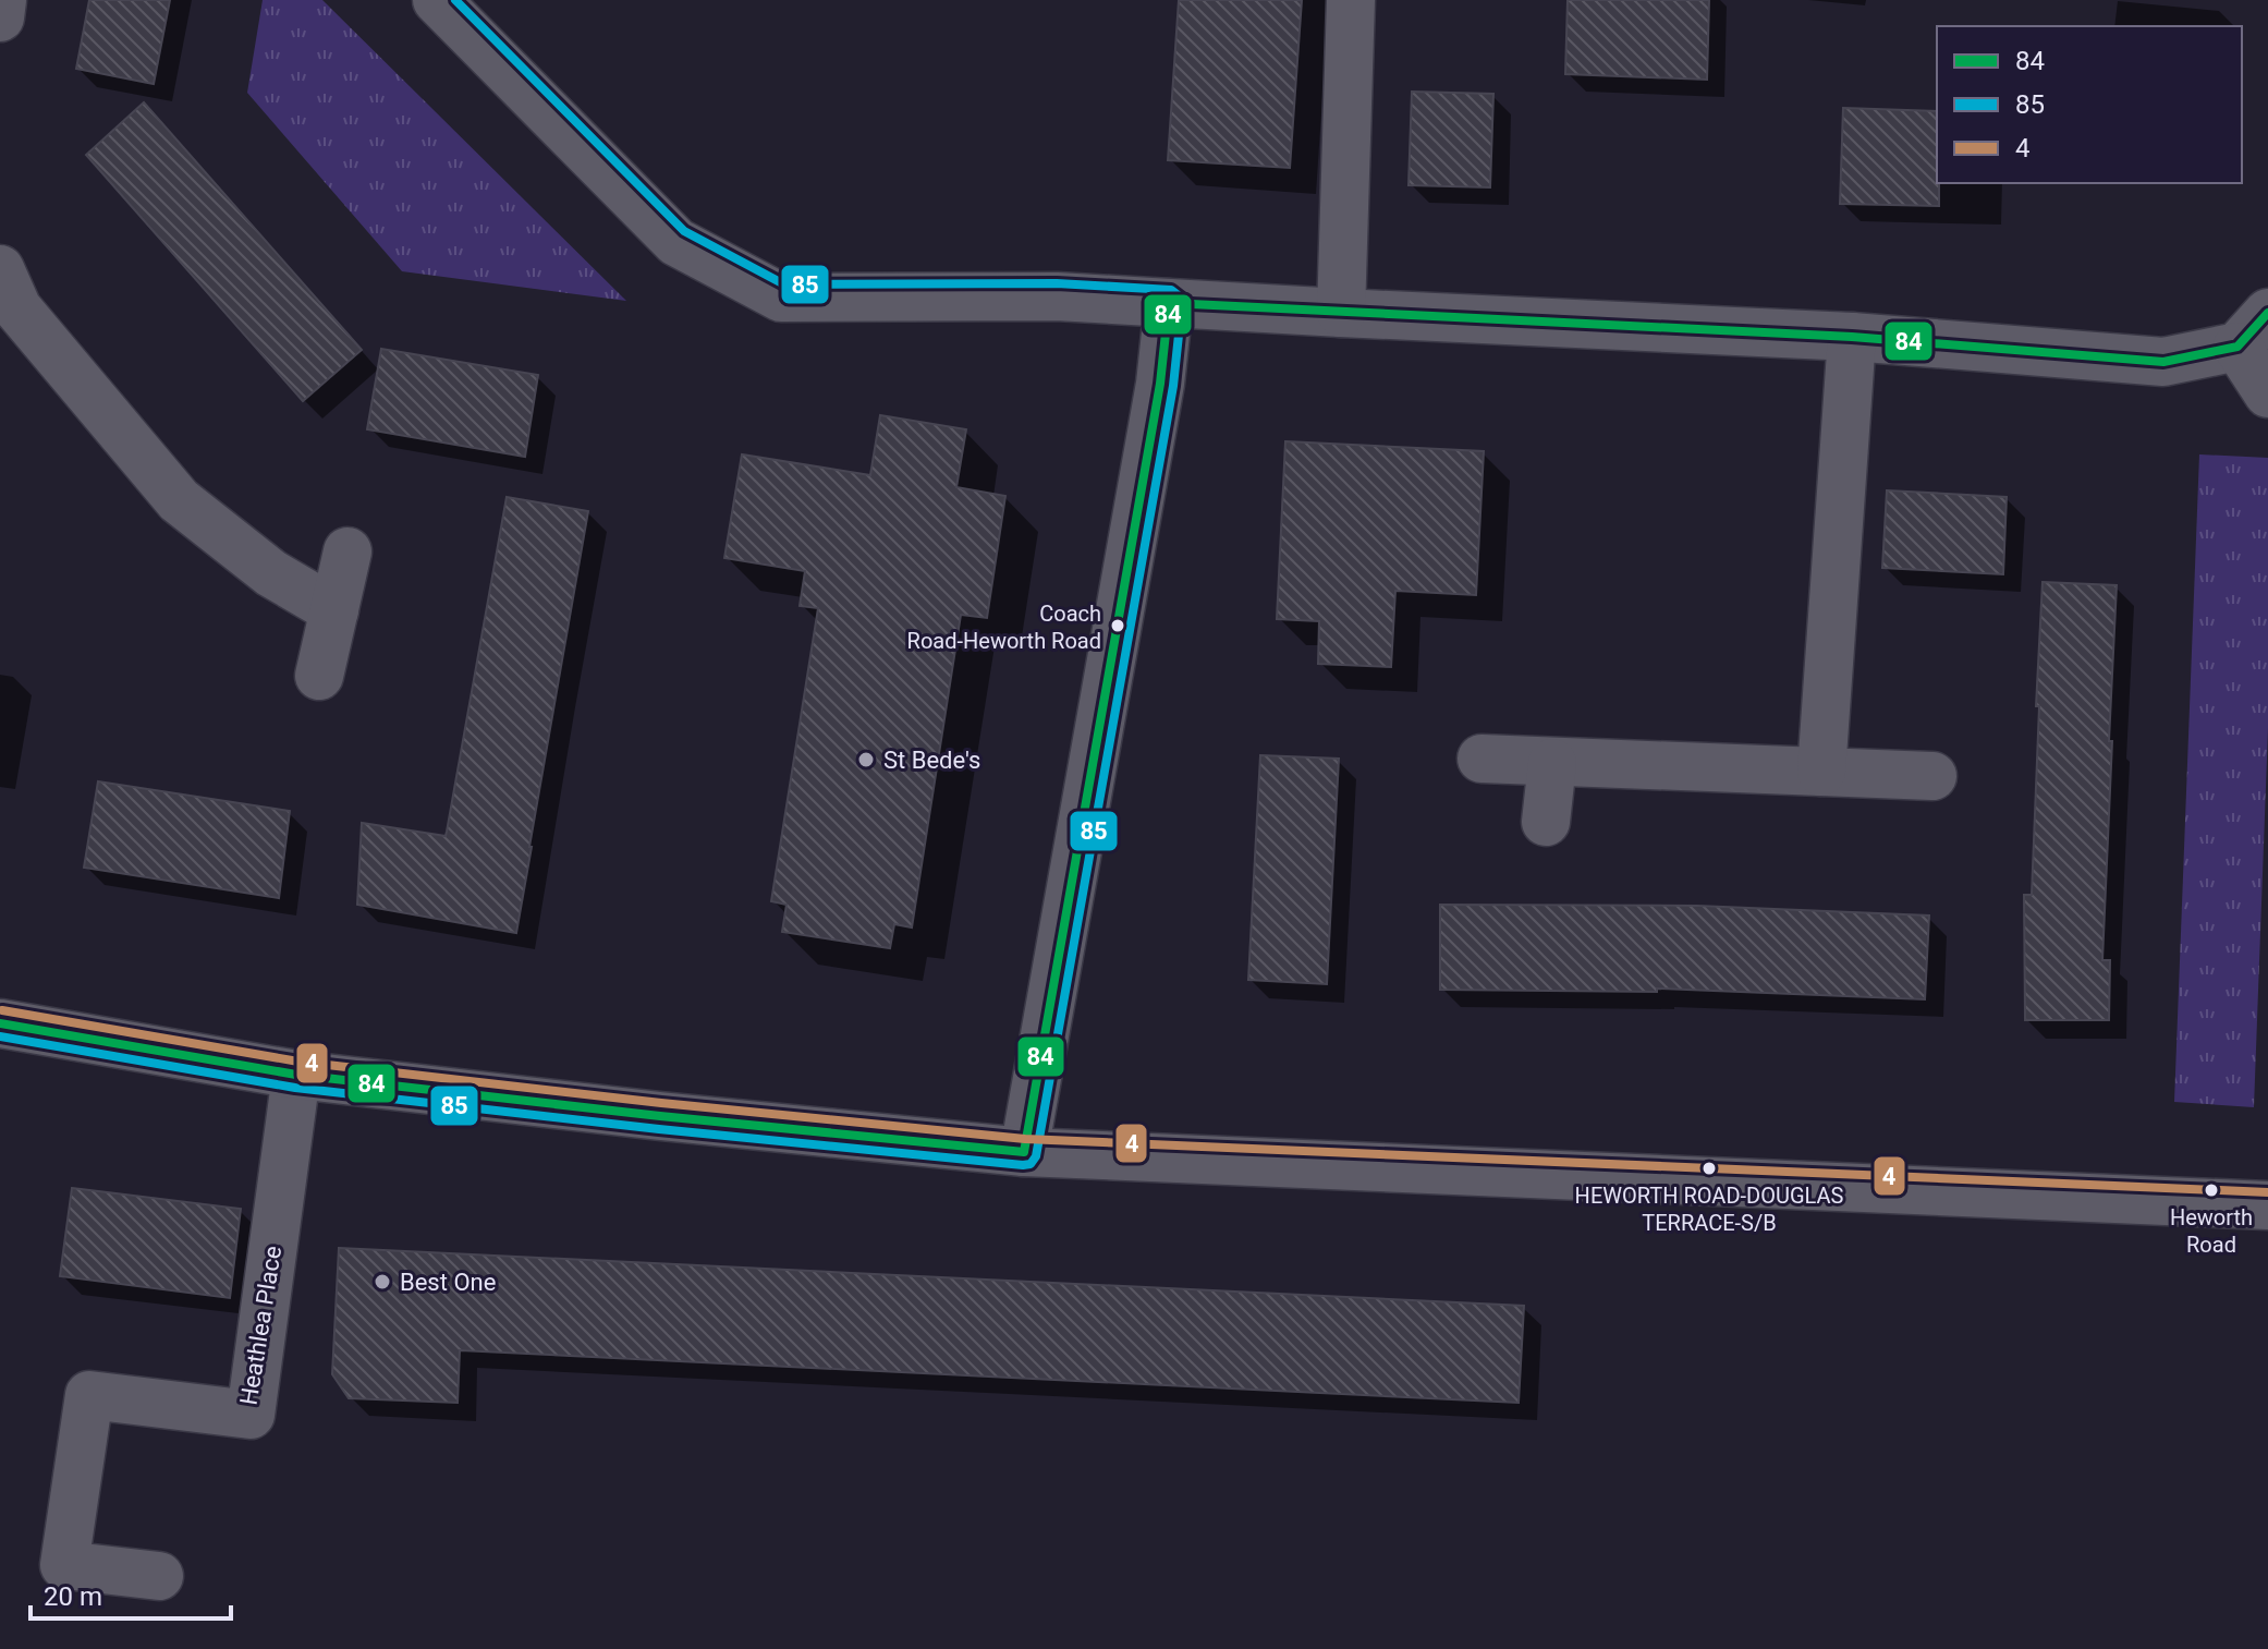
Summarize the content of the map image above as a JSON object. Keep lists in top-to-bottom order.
{
  "streets": {
    "street": ["Heathlea Place"]
  },
  "places": [
    "Coach Road-Heworth Road",
    "St Bede's",
    "HEWORTH ROAD-DOUGLAS TERRACE-S/B",
    "Heworth Road",
    "Best One"
  ],
  "lines": ["transit line 85", "transit line 84", "transit line 4"],
  "legend": ["84", "85", "4"],
  "scale_bar": "20 m"
}
